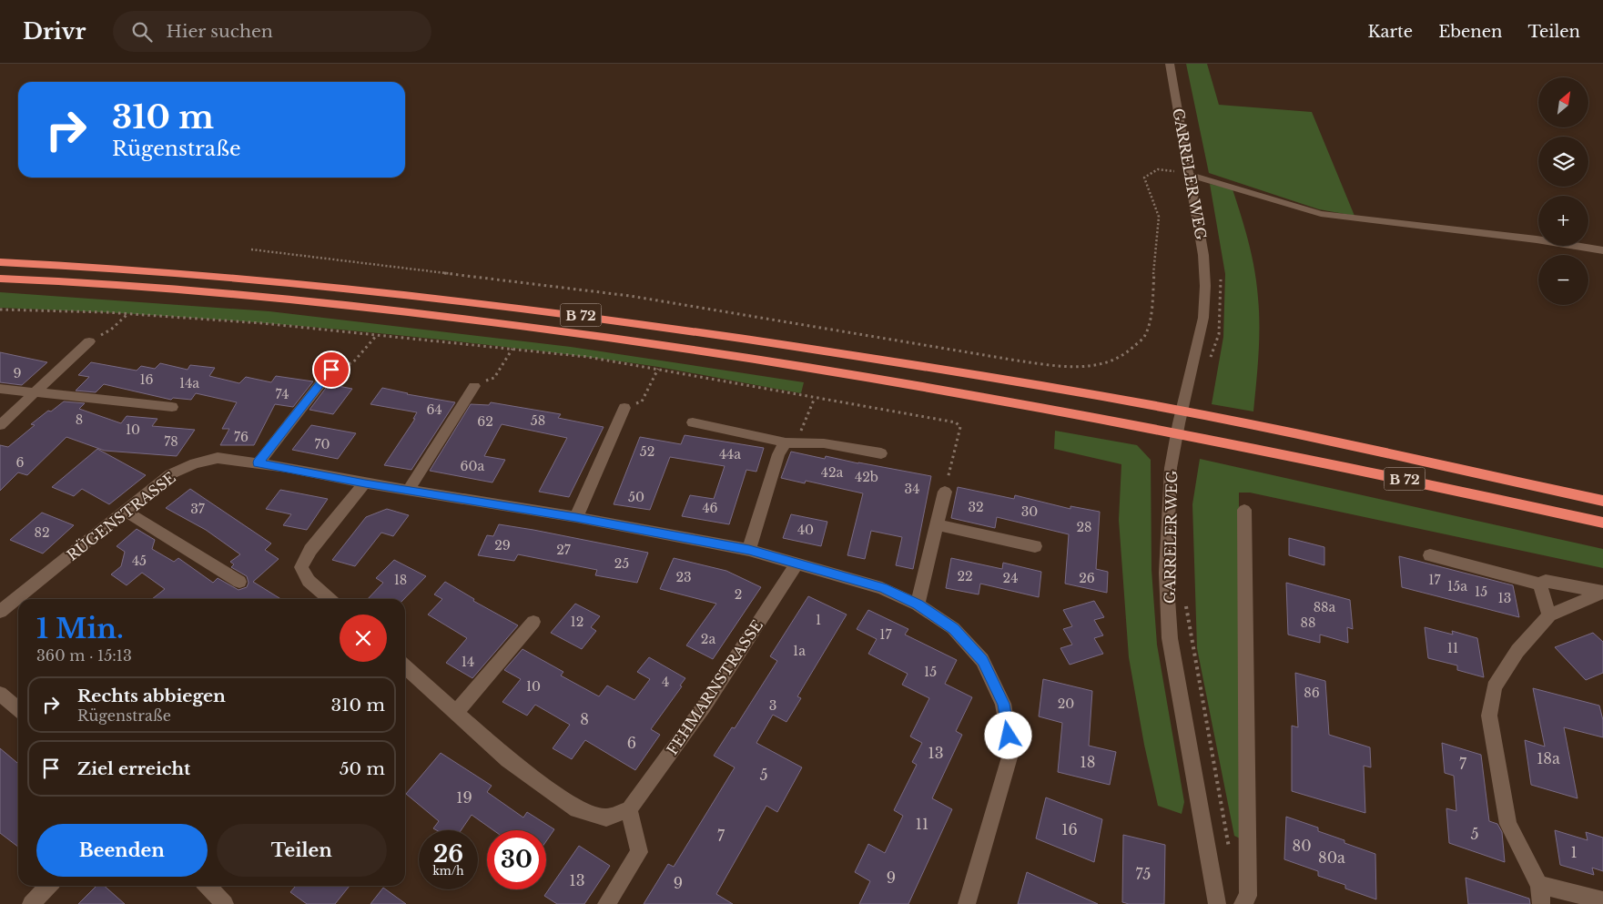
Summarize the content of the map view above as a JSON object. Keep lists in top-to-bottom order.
{
  "streets": {
    "highway": ["B 72"],
    "street": ["GARRELER WEG", "RÜGENSTRASSE", "FEHMARNSTRASSE"]
  },
  "crossings": [
    ["RÜGENSTRASSE", "FEHMARNSTRASSE"]
  ],
  "house_numbers": [
    "9",
    "16",
    "14a",
    "74",
    "64",
    "8",
    "58",
    "62",
    "10",
    "76",
    "78",
    "70",
    "52",
    "44a",
    "6",
    "60a",
    "42a",
    "42b",
    "34",
    "50",
    "32",
    "46",
    "37",
    "30",
    "28",
    "40",
    "82",
    "29",
    "27",
    "45",
    "25",
    "22",
    "23",
    "24",
    "26",
    "18",
    "17",
    "15a",
    "15",
    "2",
    "13",
    "88a",
    "1",
    "12",
    "88",
    "17",
    "2a",
    "11",
    "1a",
    "14",
    "15",
    "4",
    "10",
    "86",
    "20",
    "3",
    "8",
    "6",
    "13",
    "18a",
    "18",
    "7",
    "5",
    "19",
    "11",
    "16",
    "5",
    "7",
    "80",
    "1",
    "80a",
    "75",
    "9",
    "13",
    "9"
  ],
  "north": "top right",
  "page": {
    "header": "Drivr",
    "search": "Hier suchen",
    "nav": ["Karte", "Ebenen", "Teilen"],
    "map_buttons": ["+", "−"],
    "turn": ["310 m", "Rügenstraße"],
    "heading": ["1 Min.", "360 m · 15:13"],
    "list": [
      {
        "name": "Rechts abbiegen",
        "note": "Rügenstraße",
        "value": "310 m"
      },
      {
        "name": "Ziel erreicht",
        "value": "50 m"
      }
    ],
    "buttons": ["Beenden", "Teilen"],
    "speed": "26 km/h",
    "limit": "30"
  }
}
